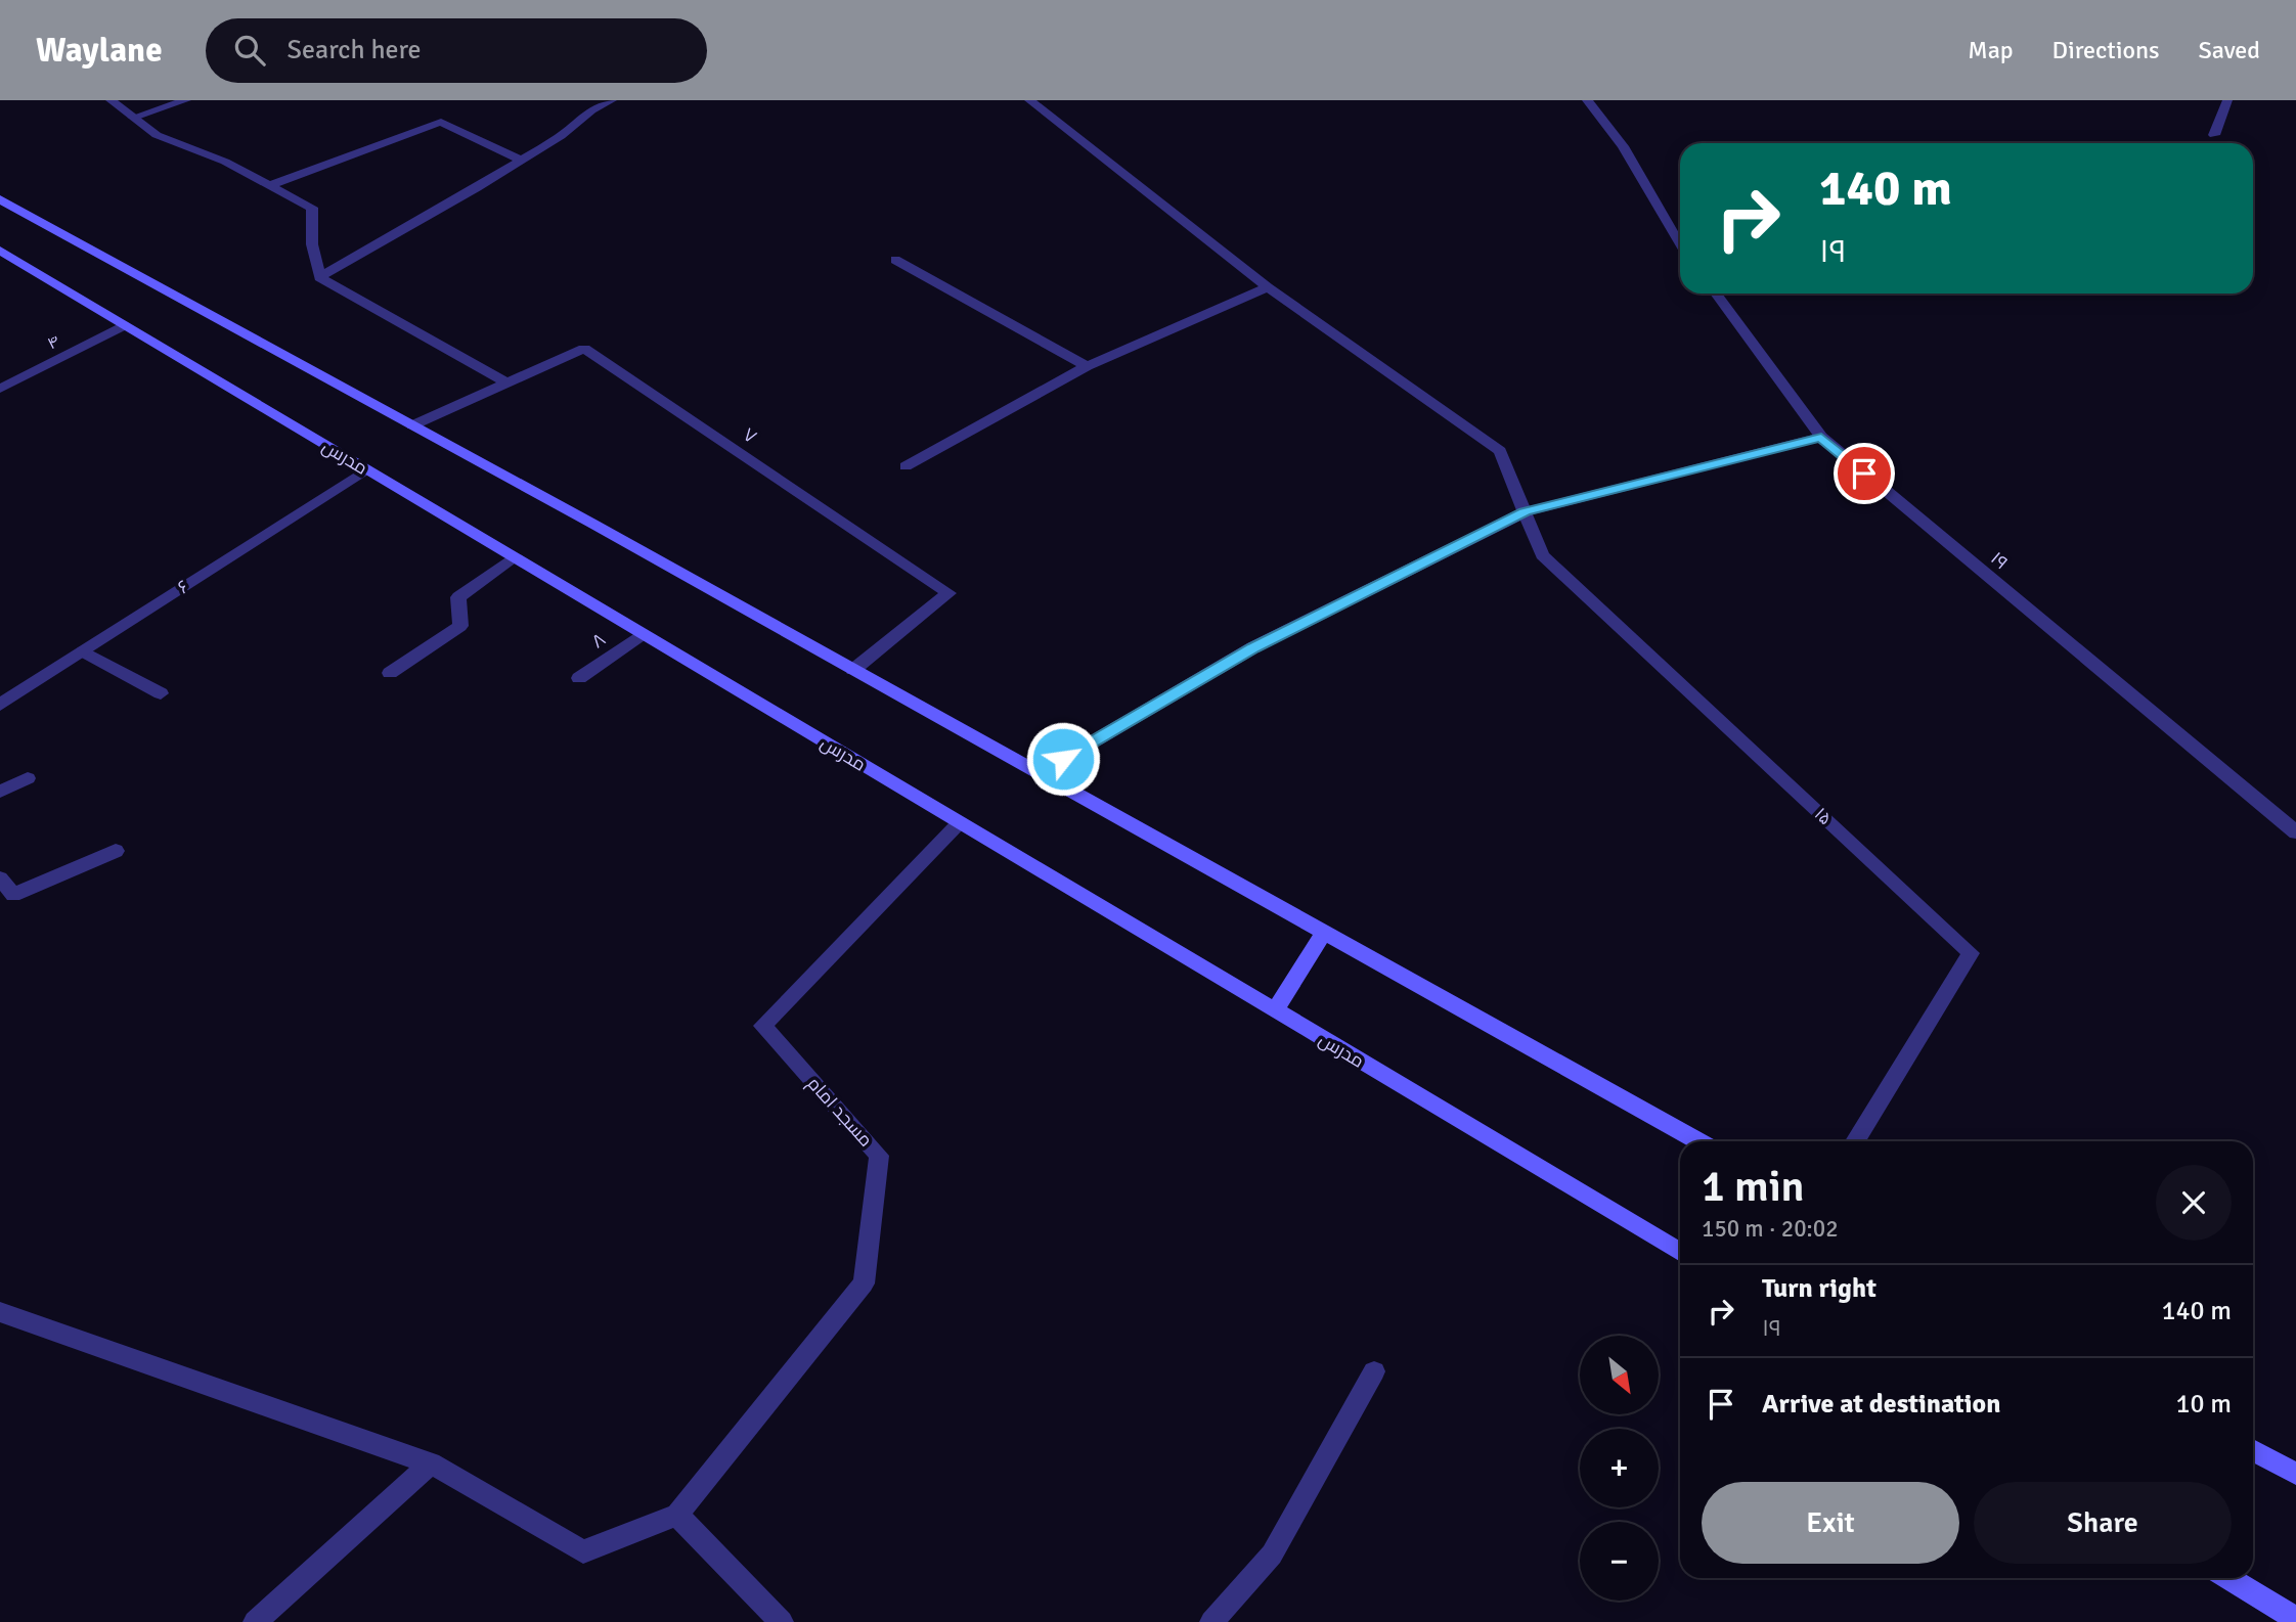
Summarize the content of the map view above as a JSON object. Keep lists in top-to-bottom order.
{
  "streets": {
    "main road": ["مدرس"],
    "street": [
      "۴",
      "۷",
      "۱۹",
      "۶",
      "۸",
      "۱۵",
      "مسجد امام"
    ]
  },
  "crossings": [
    ["۴", "مدرس"],
    ["مدرس", "۶"],
    ["مدرس", "۸"],
    ["مدرس", "مسجد امام"]
  ],
  "north": "bottom right",
  "page": {
    "header": "Waylane",
    "search": "Search here",
    "nav": ["Map", "Directions", "Saved"],
    "turn": ["140 m", "۱۹"],
    "heading": ["1 min", "150 m · 20:02"],
    "list": [
      {
        "name": "Turn right",
        "note": "۱۹",
        "value": "140 m"
      },
      {
        "name": "Arrive at destination",
        "value": "10 m"
      }
    ],
    "map_buttons": ["+", "−"],
    "buttons": ["Exit", "Share"]
  }
}
